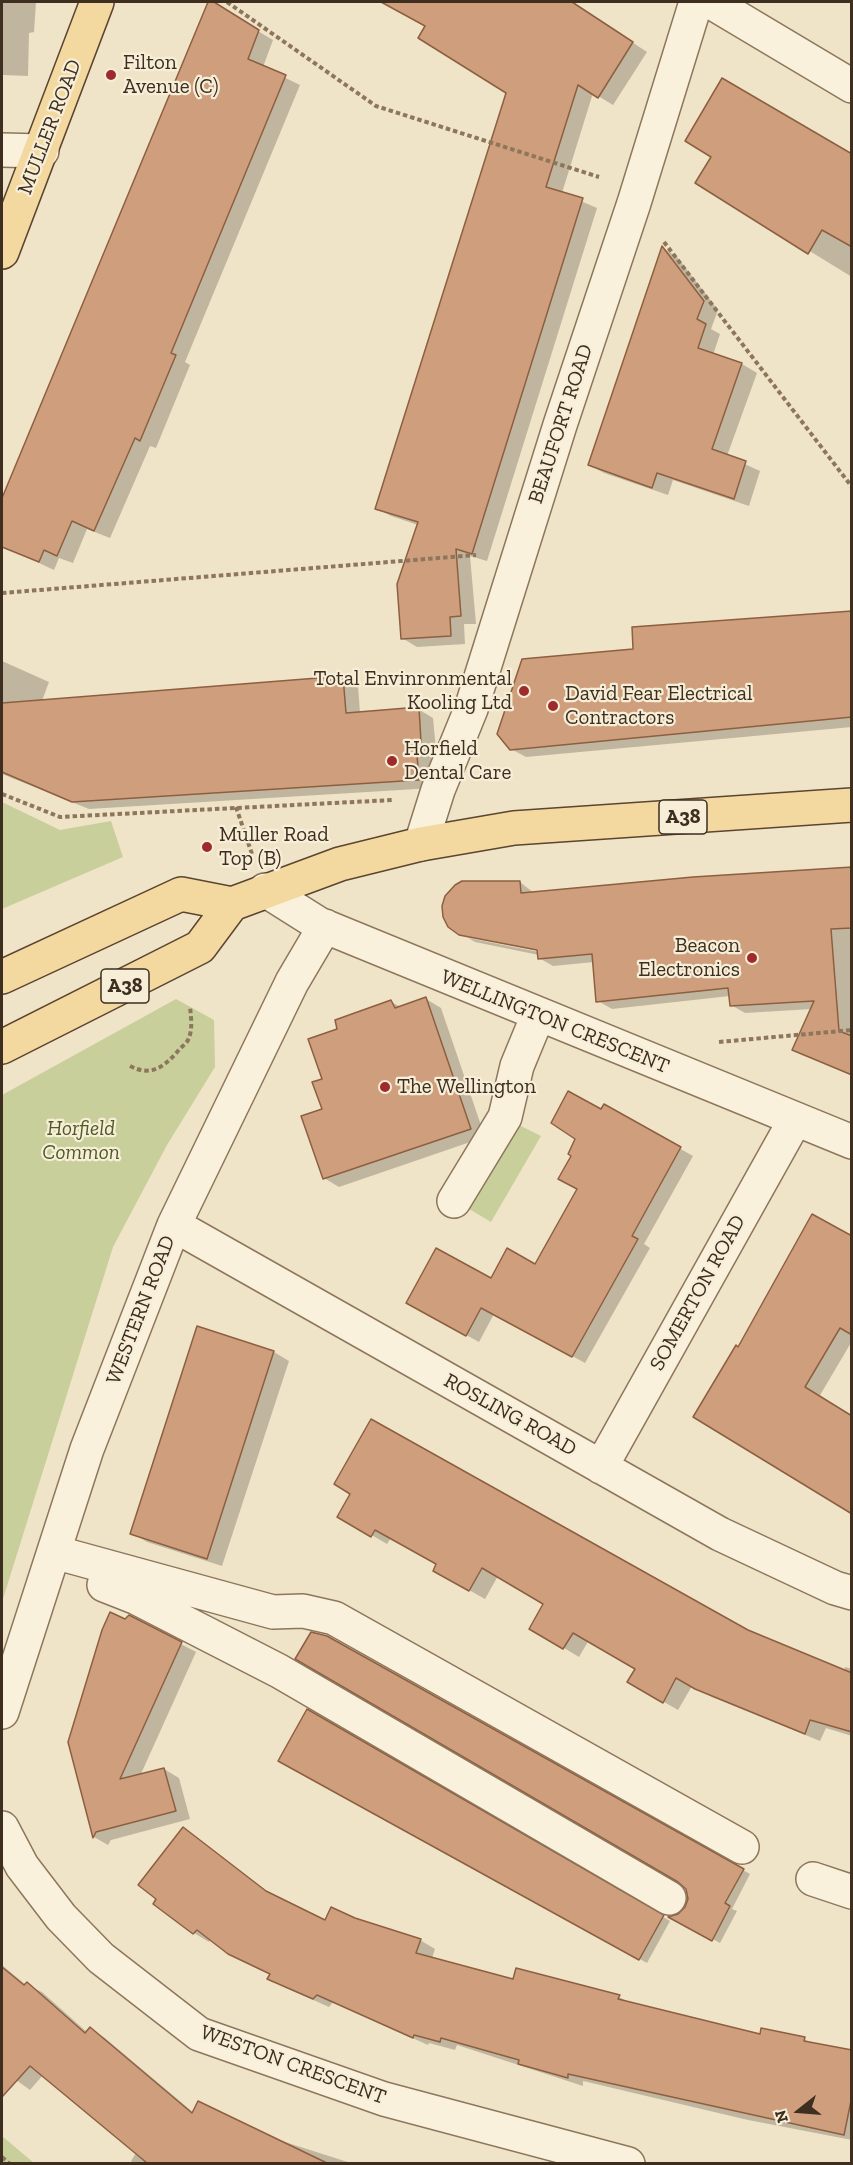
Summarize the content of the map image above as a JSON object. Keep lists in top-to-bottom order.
{
  "streets": {
    "main road": ["MULLER ROAD", "A38"],
    "street": [
      "BEAUFORT ROAD",
      "WELLINGTON CRESCENT",
      "SOMERTON ROAD",
      "WESTERN ROAD",
      "ROSLING ROAD",
      "WESTON CRESCENT"
    ]
  },
  "crossings": [
    ["BEAUFORT ROAD", "A38"],
    ["A38", "WELLINGTON CRESCENT"],
    ["WELLINGTON CRESCENT", "SOMERTON ROAD"],
    ["WELLINGTON CRESCENT", "WESTERN ROAD"],
    ["SOMERTON ROAD", "ROSLING ROAD"],
    ["WESTERN ROAD", "ROSLING ROAD"]
  ],
  "parks": ["Horfield Common"],
  "places": [
    "Filton Avenue (C)",
    "Total Envinronmental Kooling Ltd",
    "David Fear Electrical Contractors",
    "Horfield Dental Care",
    "Muller Road Top (B)",
    "Beacon Electronics",
    "The Wellington"
  ],
  "north": "left"
}
